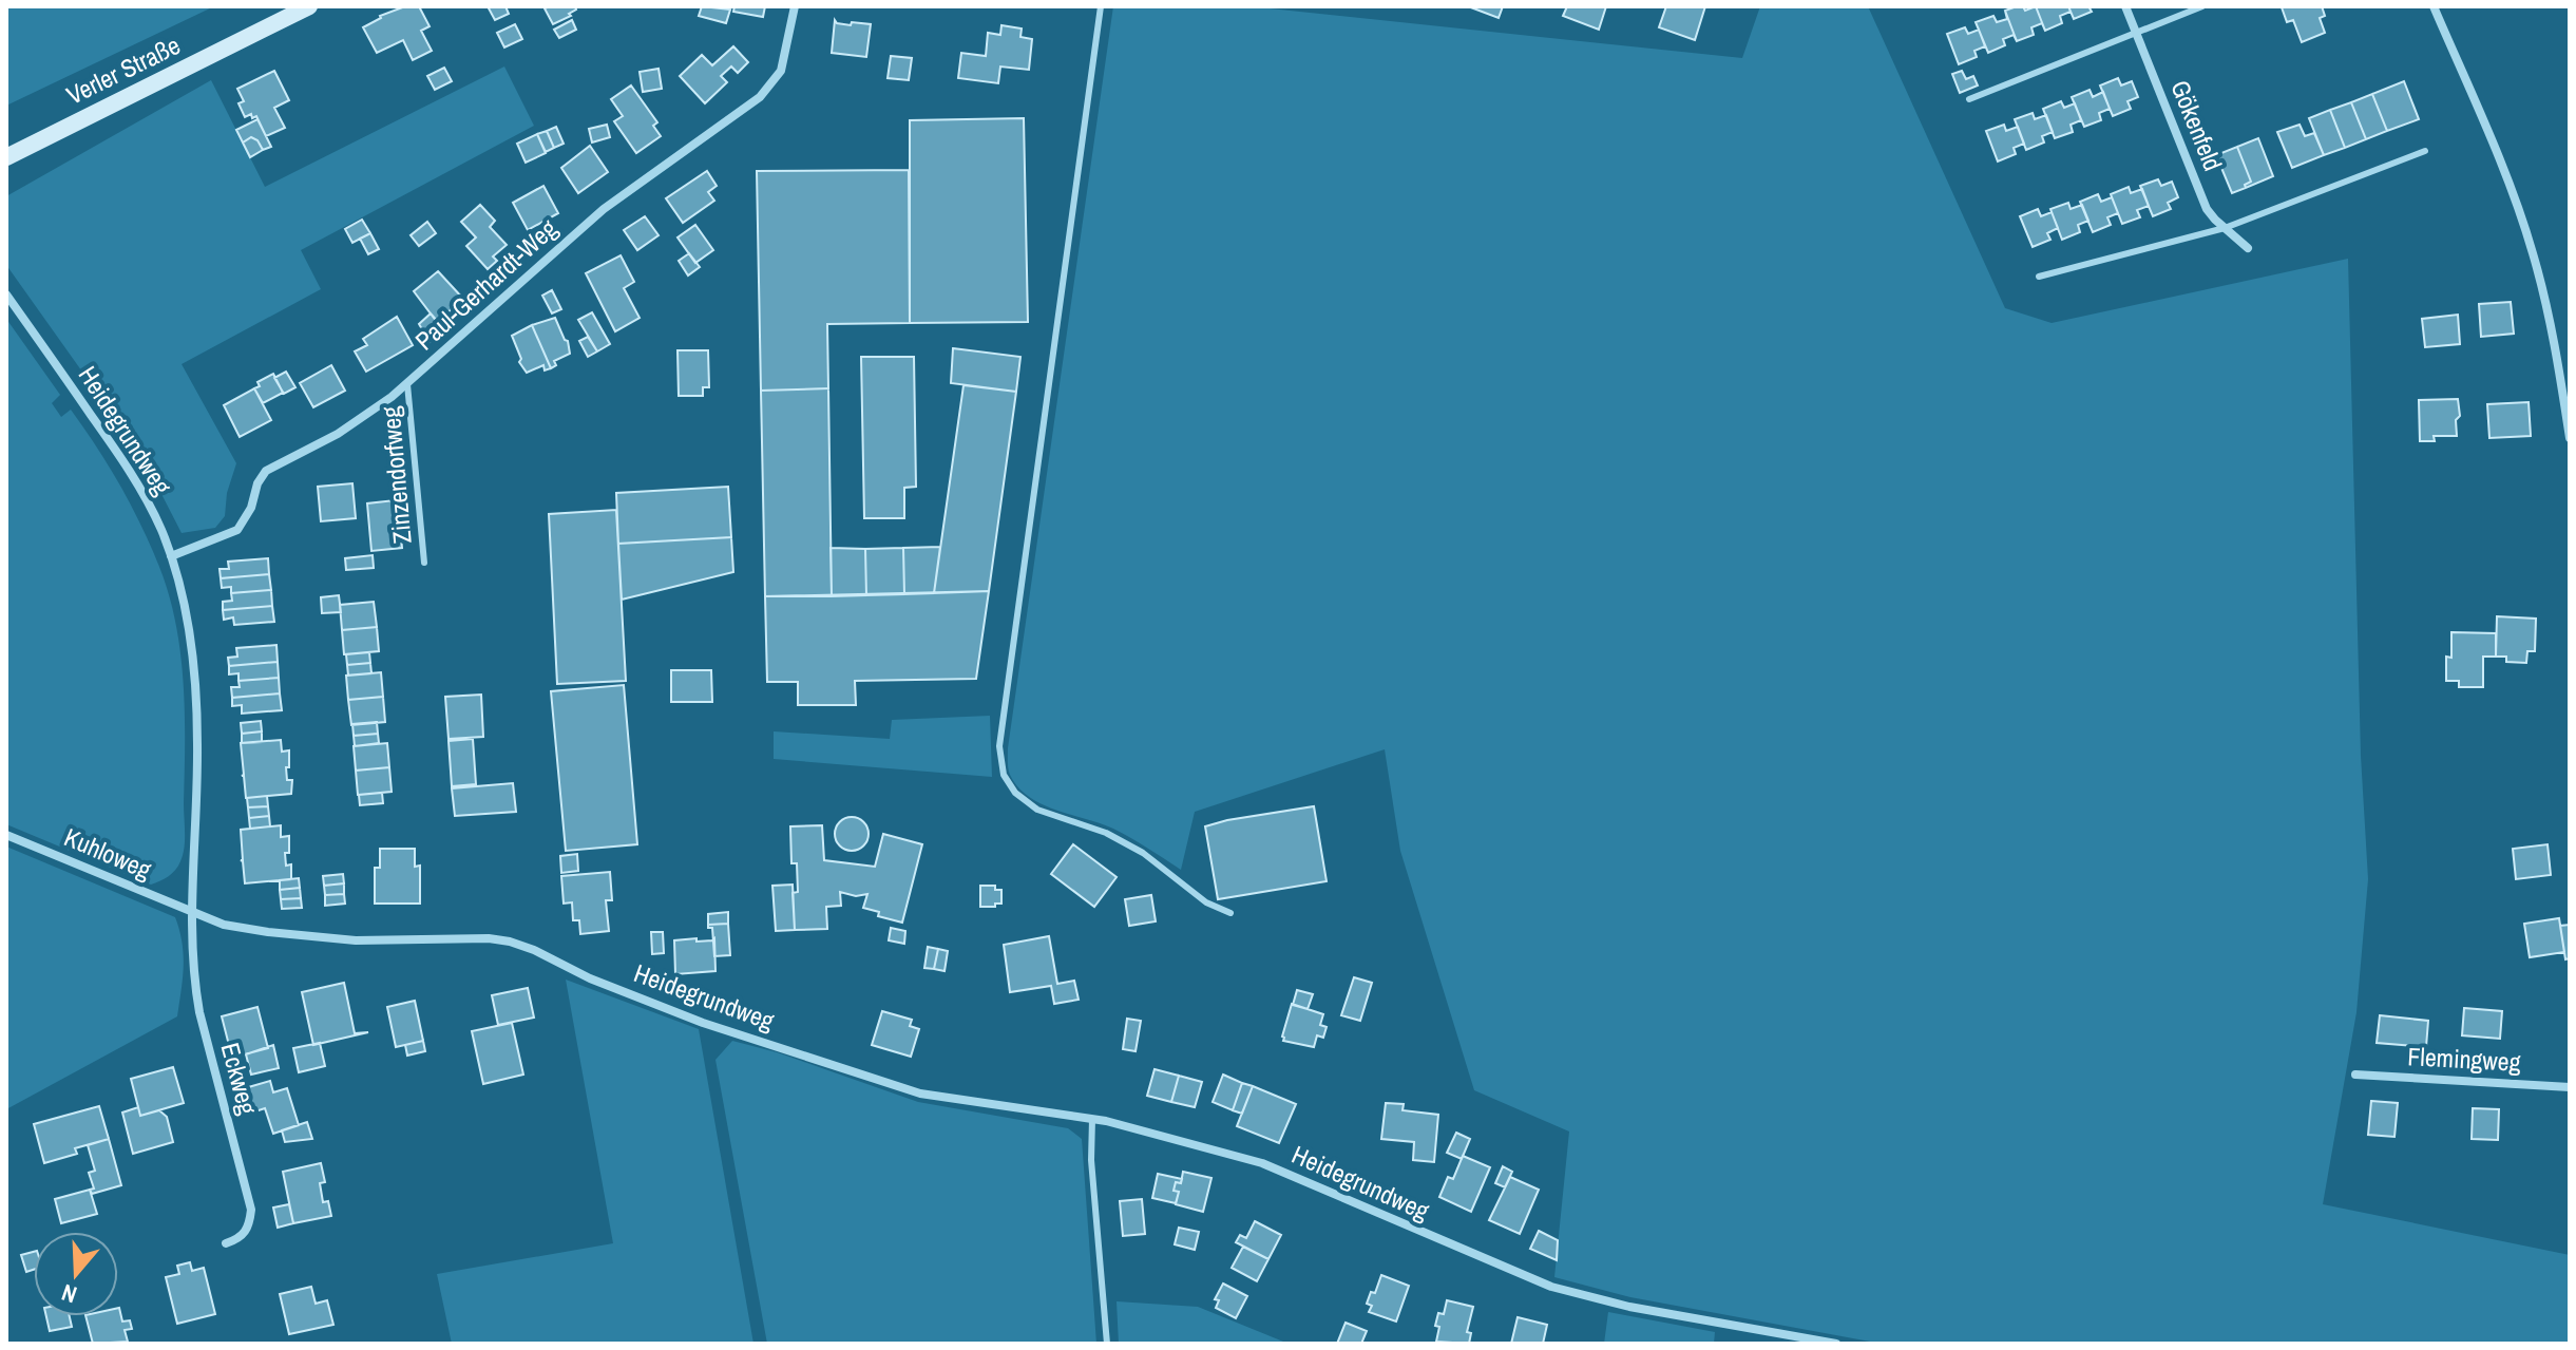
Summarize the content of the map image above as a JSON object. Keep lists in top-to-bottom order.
{
  "streets": {
    "main road": ["Verler Straße"],
    "street": [
      "Gökenfeld",
      "Paul-Gerhardt-Weg",
      "Heidegrundweg",
      "Kuhloweg",
      "Flemingweg",
      "Eckweg"
    ],
    "lane": ["Zinzendorfweg"]
  },
  "crossings": [
    ["Paul-Gerhardt-Weg", "Heidegrundweg"],
    ["Paul-Gerhardt-Weg", "Zinzendorfweg"],
    ["Heidegrundweg", "Kuhloweg"],
    ["Heidegrundweg", "Eckweg"],
    ["Kuhloweg", "Eckweg"]
  ],
  "north": "bottom"
}
